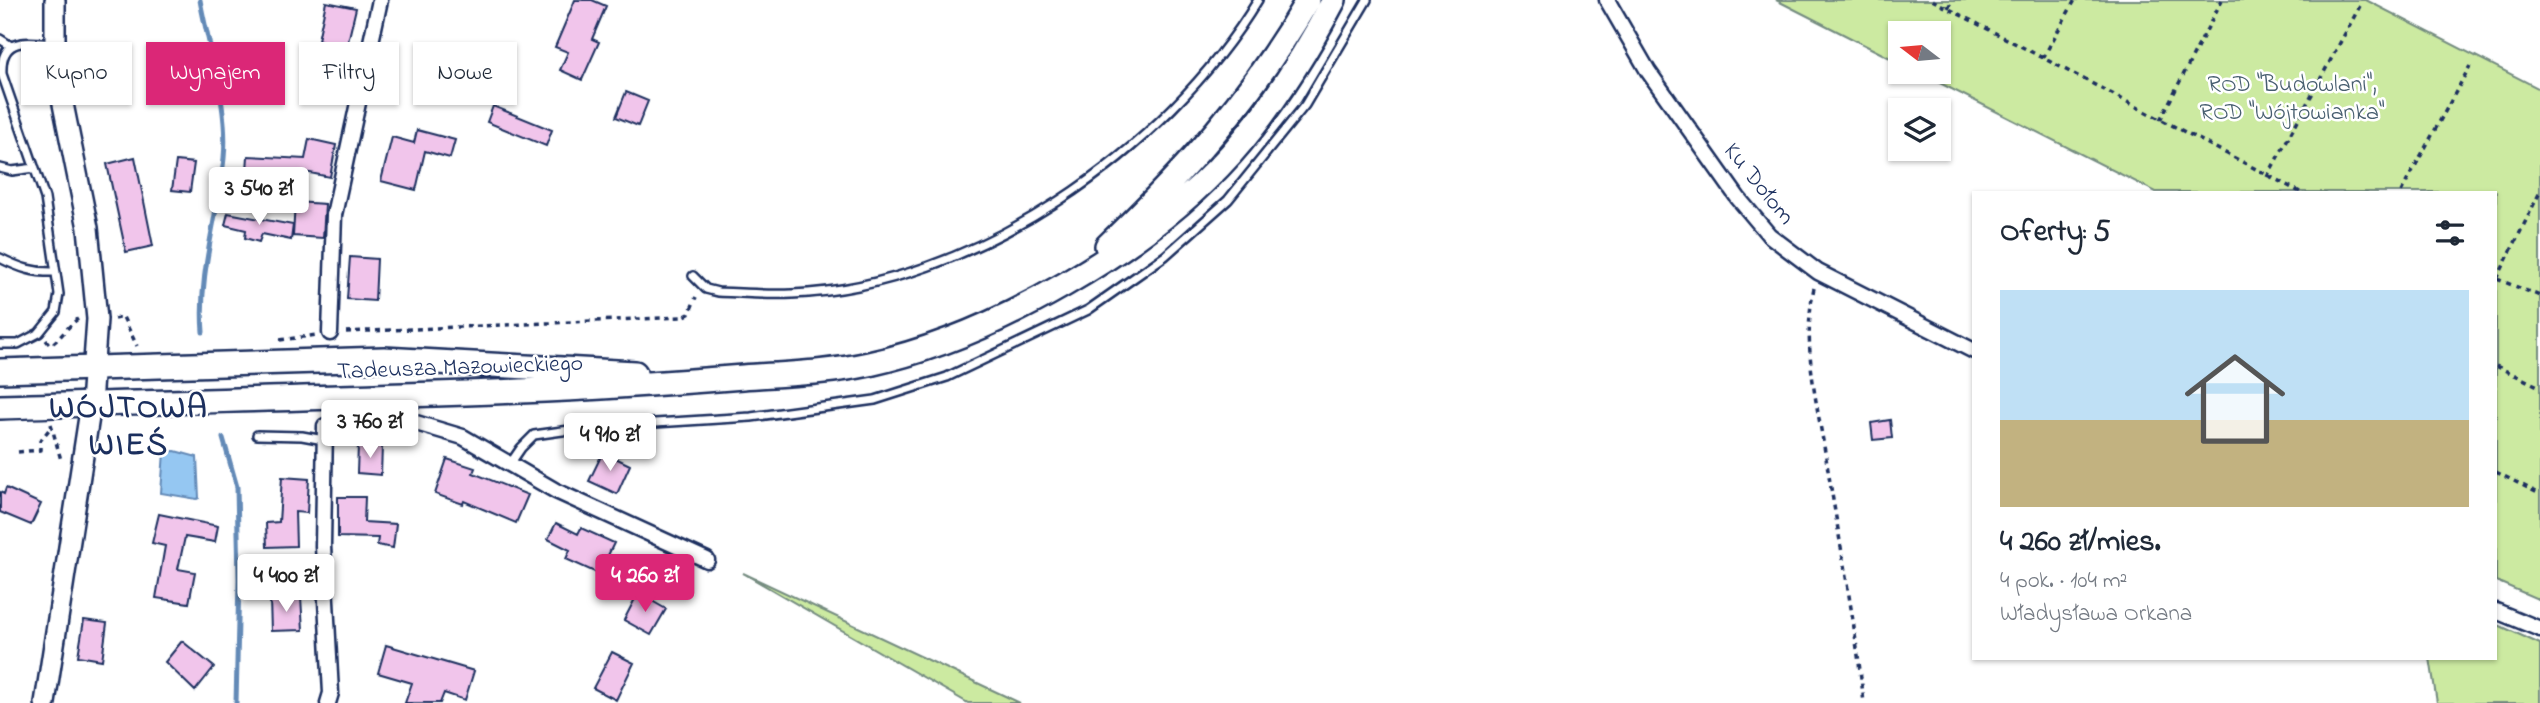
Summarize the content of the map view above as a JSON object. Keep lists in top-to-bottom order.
{
  "streets": {
    "main road": ["Tadeusza Mazowieckiego"],
    "street": ["Ku Dołom"]
  },
  "districts": ["WÓJTOWA WIEŚ"],
  "parks": ["ROD \"Budowlani\", ROD \"Wójtowianka\""],
  "north": "left",
  "page": {
    "chip": [
      "Kupno",
      "Wynajem",
      "Filtry",
      "Nowe"
    ],
    "price": [
      "3 540 zł",
      "3 760 zł",
      "4 910 zł",
      "4 400 zł",
      "4 260 zł"
    ],
    "heading": "Oferty: 5",
    "list": [
      {
        "name": "4 260 zł/mies.",
        "note": "4 pok. · 104 m² · Władysława Orkana"
      }
    ]
  }
}
